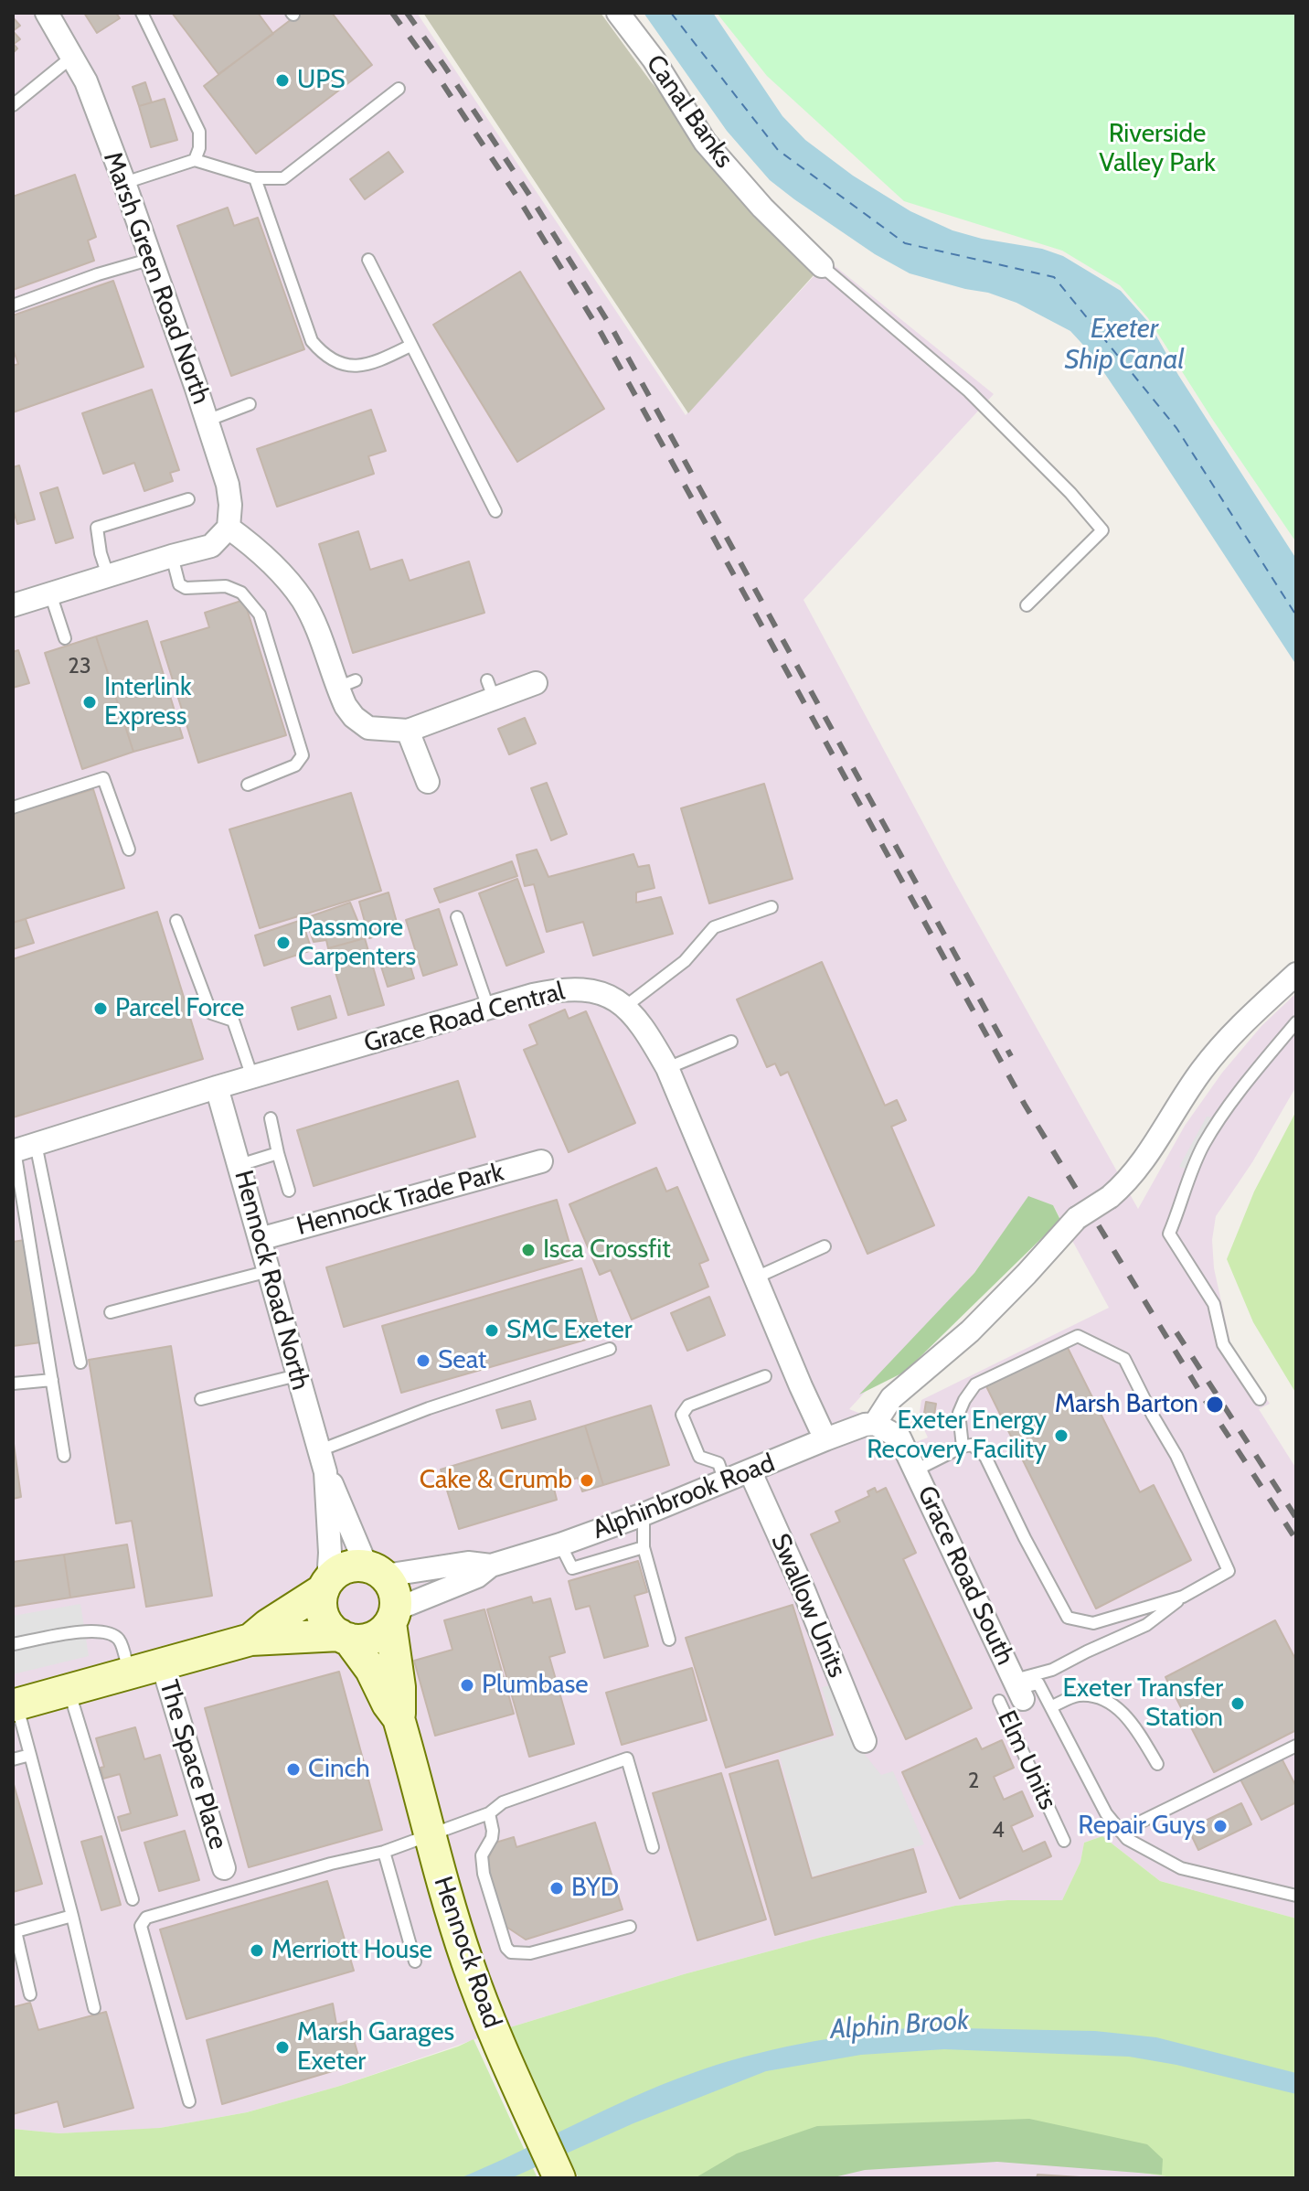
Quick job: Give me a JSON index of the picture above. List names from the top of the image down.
{
  "streets": {
    "main road": ["Hennock Road"],
    "street": [
      "Canal Banks",
      "Marsh Green Road North",
      "Grace Road Central",
      "Hennock Trade Park",
      "Hennock Road North",
      "Alphinbrook Road",
      "Grace Road South",
      "Swallow Units",
      "Elm Units",
      "The Space Place"
    ]
  },
  "crossings": [
    ["Grace Road Central", "Hennock Road North"],
    ["Grace Road Central", "Alphinbrook Road"],
    ["Hennock Trade Park", "Hennock Road North"],
    ["Hennock Road North", "Alphinbrook Road"],
    ["Hennock Road North", "Hennock Road"],
    ["Alphinbrook Road", "Grace Road South"],
    ["Alphinbrook Road", "Swallow Units"],
    ["Alphinbrook Road", "Hennock Road"],
    ["Grace Road South", "Elm Units"]
  ],
  "water": ["Exeter Ship Canal", "Alphin Brook"],
  "parks": ["Riverside Valley Park"],
  "places": [
    "UPS",
    "Interlink Express",
    "Passmore Carpenters",
    "Parcel Force",
    "Isca Crossfit",
    "SMC Exeter",
    "Seat",
    "Marsh Barton",
    "Exeter Energy Recovery Facility",
    "Cake & Crumb",
    "Plumbase",
    "Exeter Transfer Station",
    "Cinch",
    "Repair Guys",
    "BYD",
    "Merriott House",
    "Marsh Garages Exeter"
  ],
  "house_numbers": ["23", "2", "4"]
}
